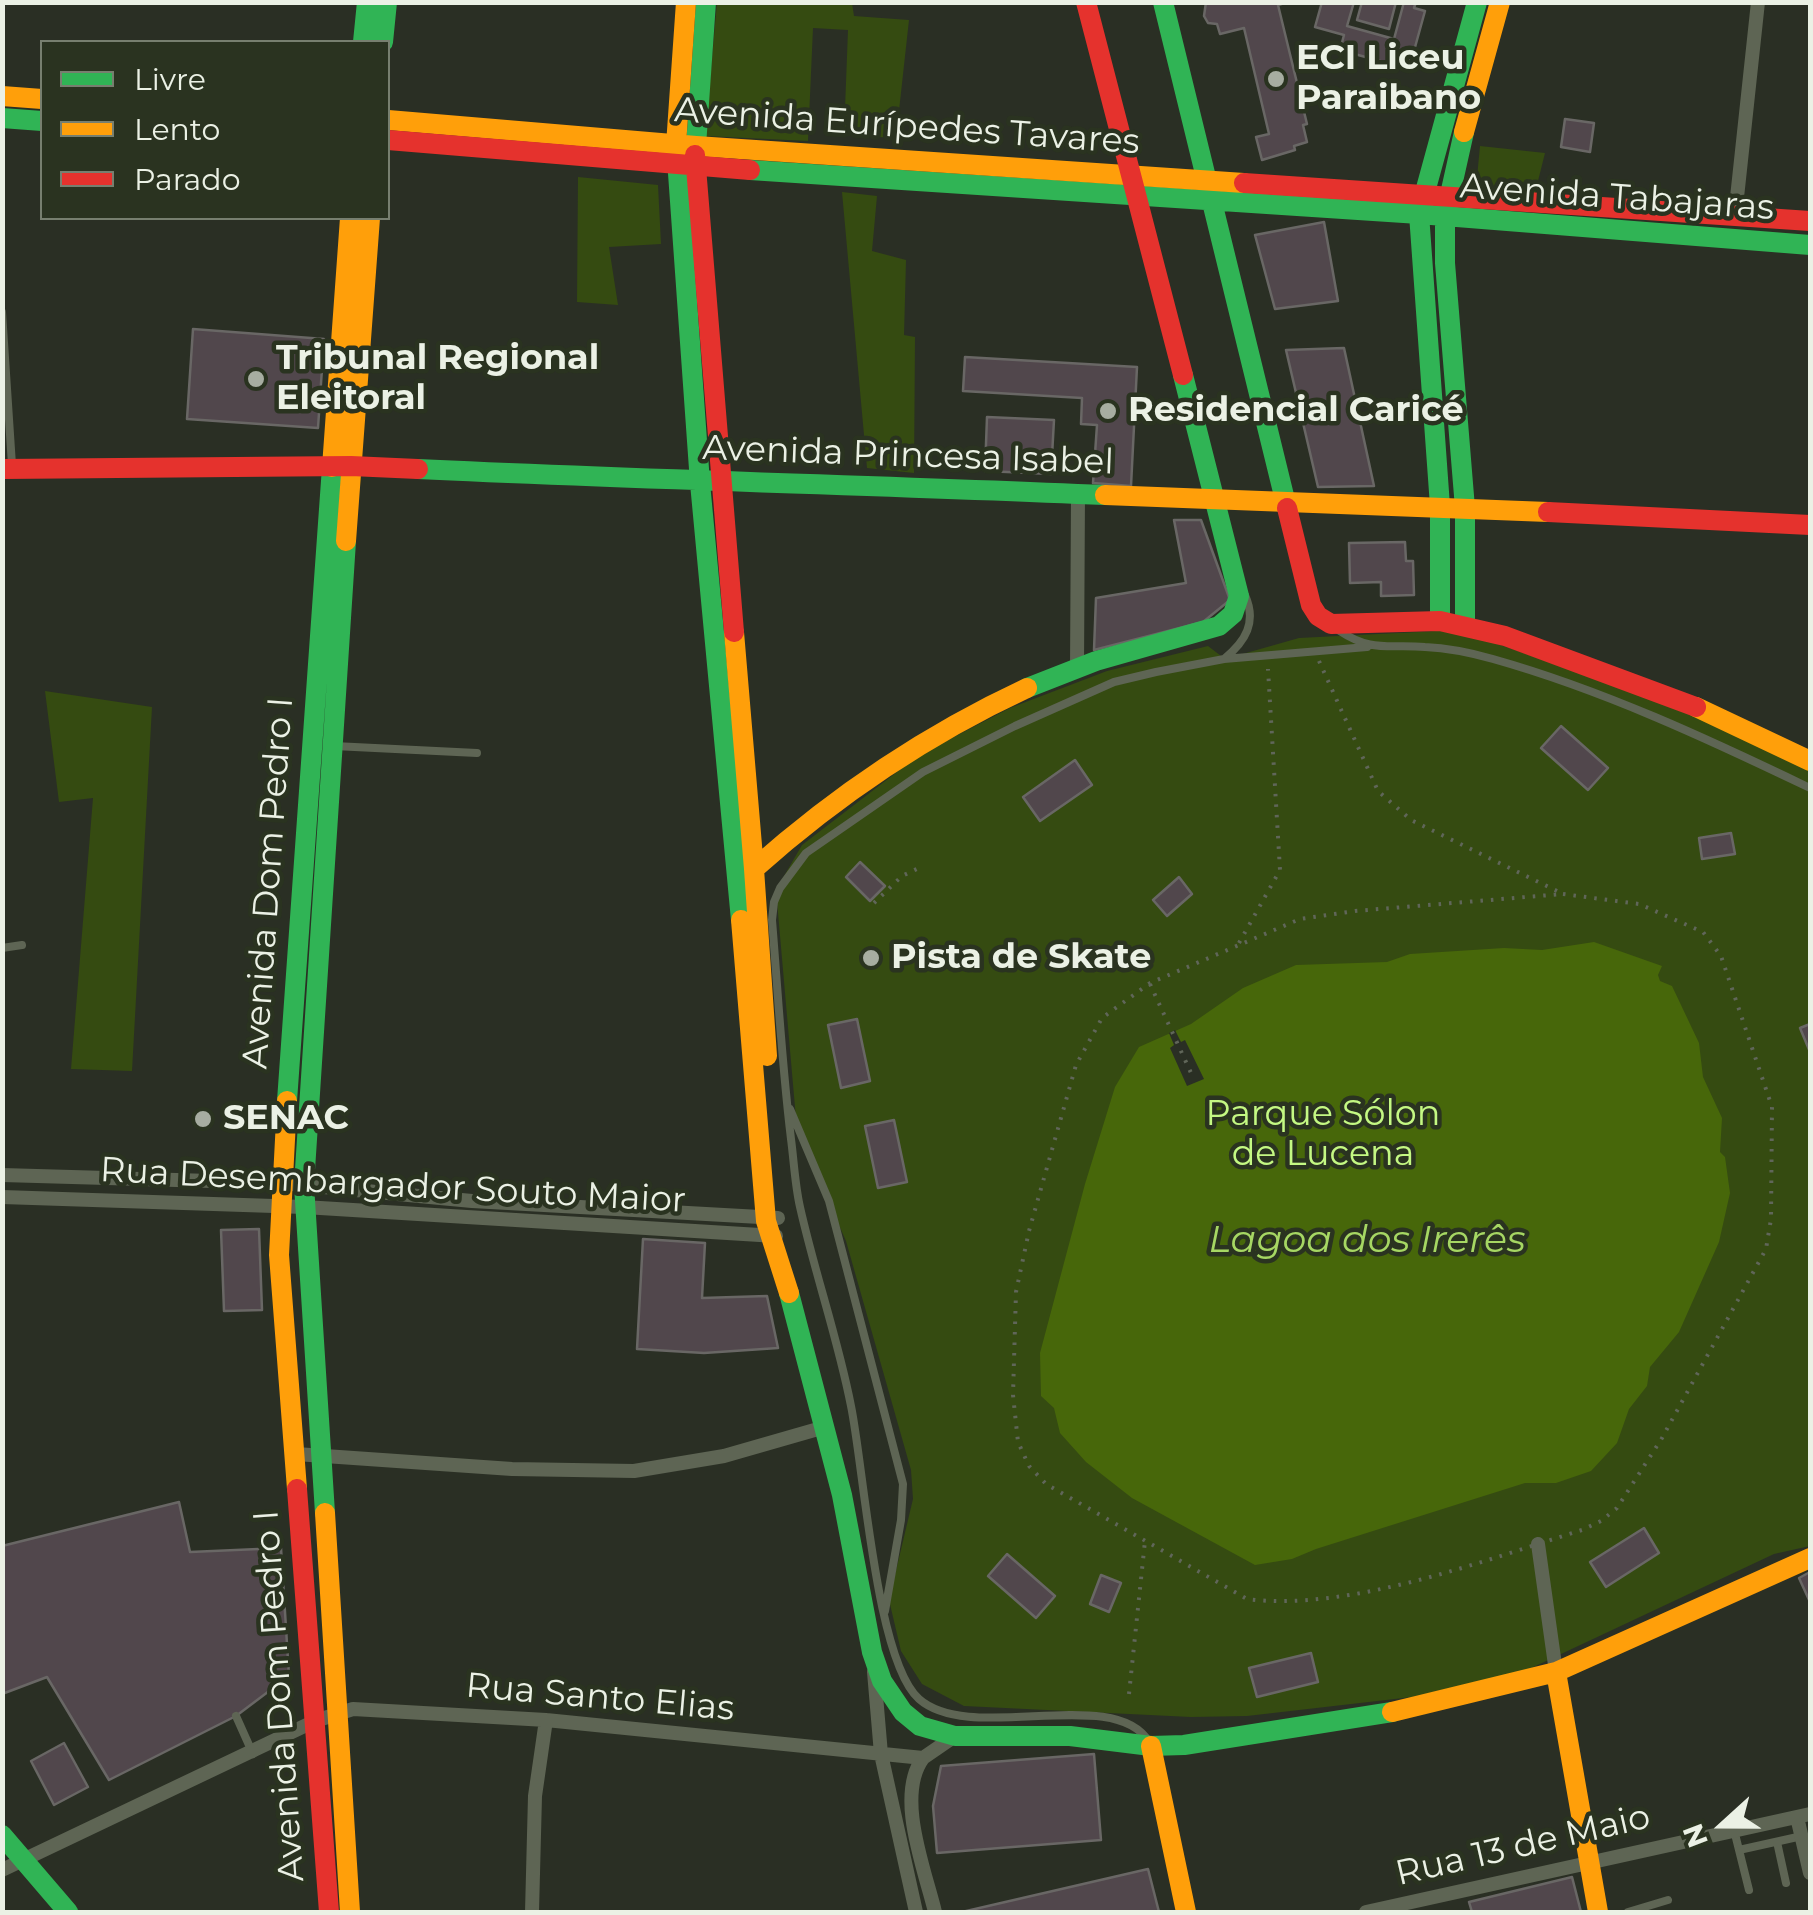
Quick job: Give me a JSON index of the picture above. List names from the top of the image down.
{
  "streets": {
    "main road": [
      "Avenida Eurípedes Tavares",
      "Avenida Tabajaras",
      "Avenida Princesa Isabel",
      "Avenida Dom Pedro I"
    ],
    "street": ["Rua Desembargador Souto Maior", "Rua Santo Elias", "Rua 13 de Maio"]
  },
  "crossings": [
    ["Avenida Eurípedes Tavares", "Avenida Tabajaras"],
    ["Avenida Princesa Isabel", "Avenida Dom Pedro I"],
    ["Avenida Dom Pedro I", "Rua Desembargador Souto Maior"],
    ["Avenida Dom Pedro I", "Rua Santo Elias"]
  ],
  "water": ["Lagoa dos Irerês"],
  "parks": ["Parque Sólon de Lucena"],
  "places": [
    "ECI Liceu Paraibano",
    "Tribunal Regional Eleitoral",
    "Residencial Caricé",
    "Pista de Skate",
    "SENAC"
  ],
  "legend": ["Livre", "Lento", "Parado"],
  "north": "left"
}
